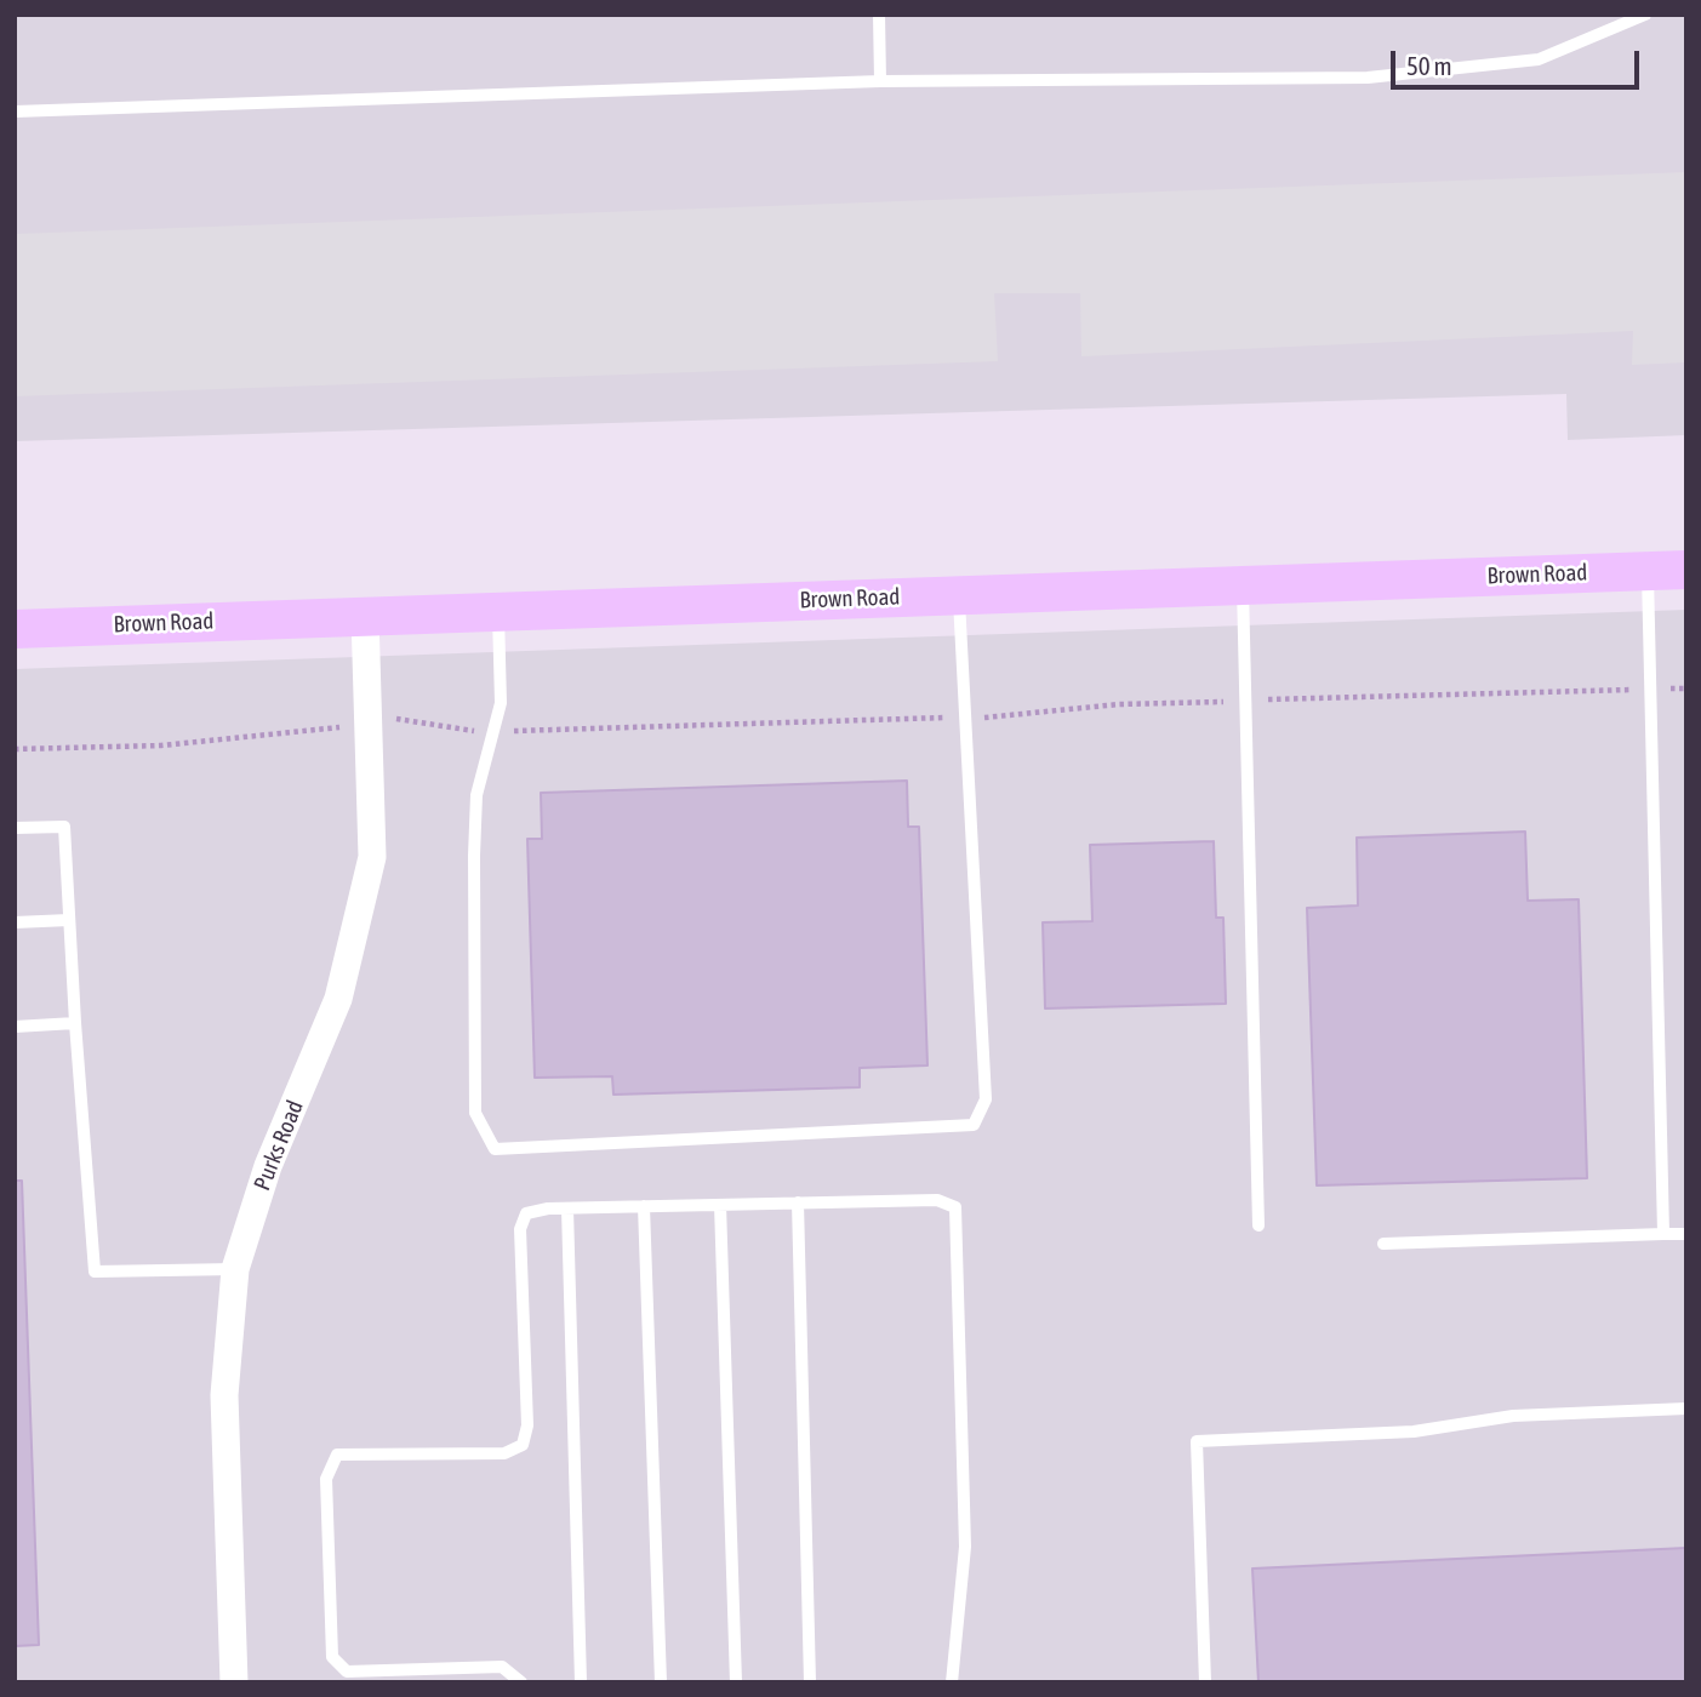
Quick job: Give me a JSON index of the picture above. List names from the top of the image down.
{
  "streets": {
    "main road": ["Brown Road"],
    "street": ["Purks Road"]
  },
  "crossings": [
    ["Brown Road", "Purks Road"]
  ],
  "scale_bar": "50 m"
}
